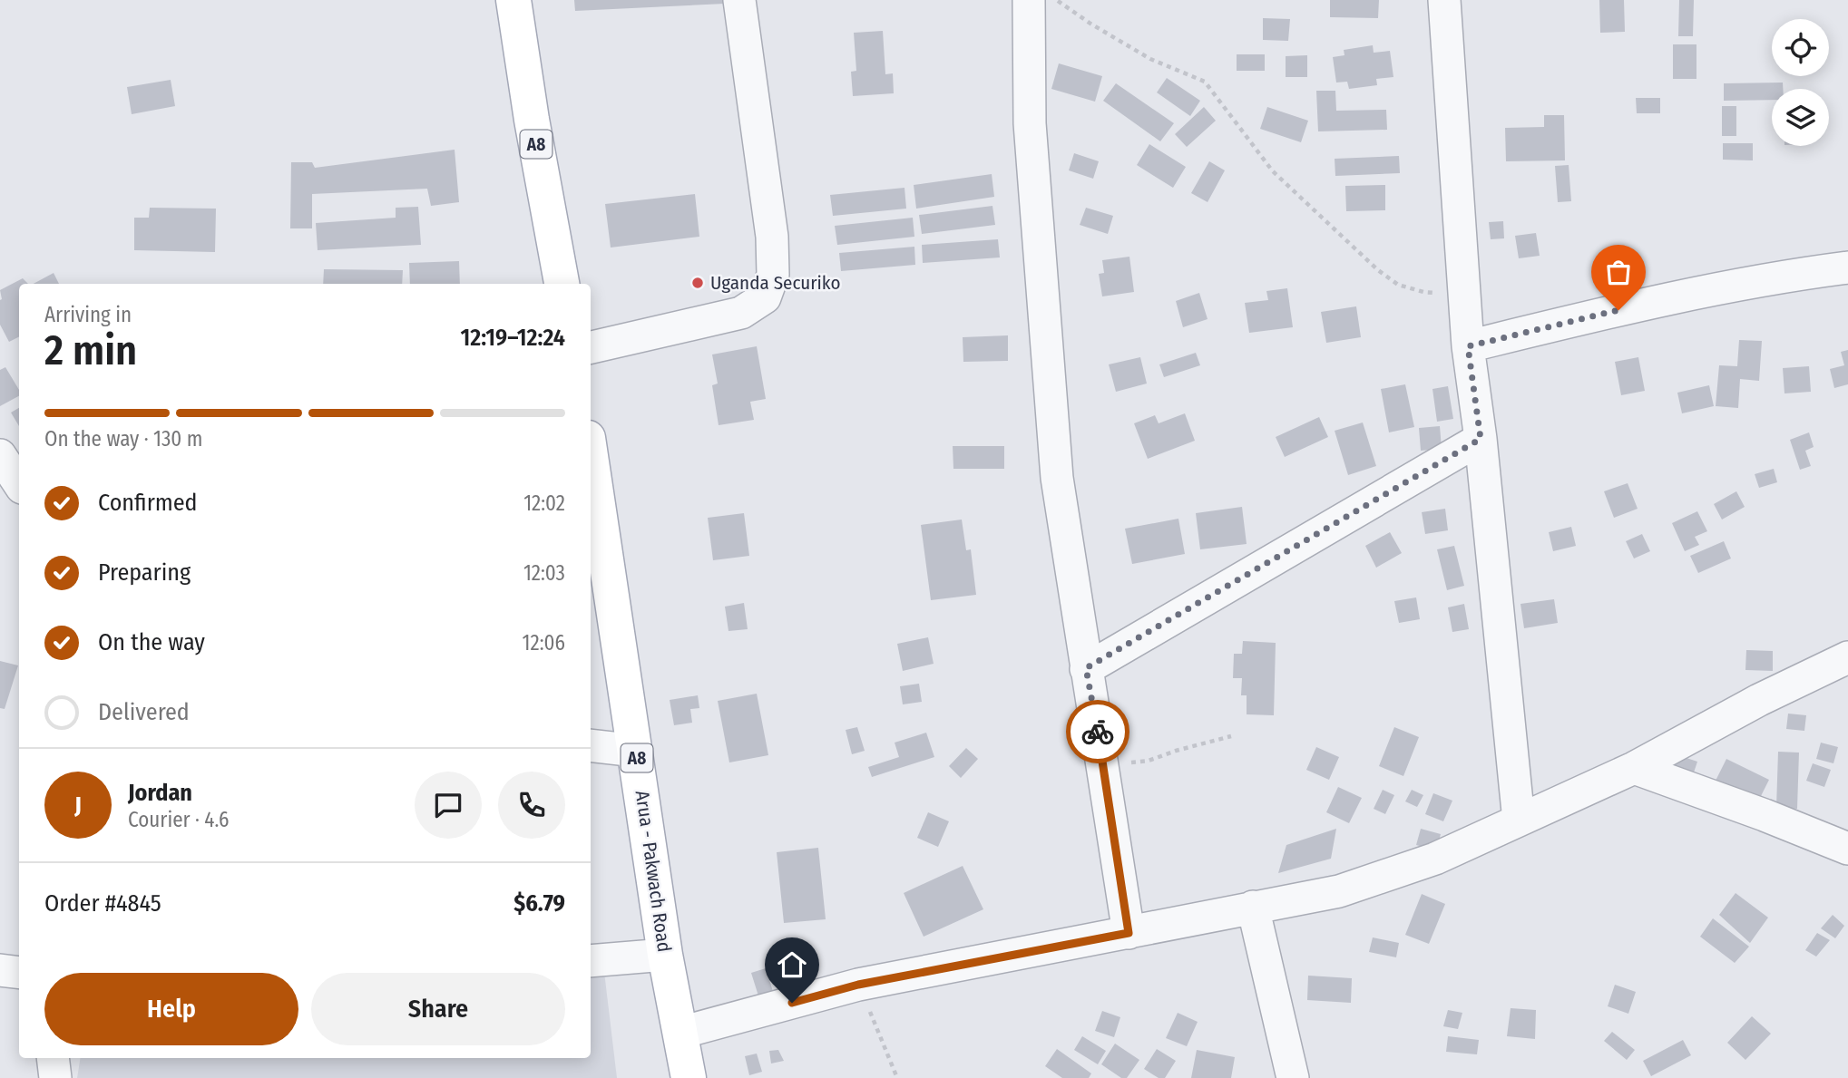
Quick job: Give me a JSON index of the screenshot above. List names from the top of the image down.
{
  "streets": {
    "main road": ["A8", "Arua - Pakwach Road"]
  },
  "places": ["Uganda Securiko"],
  "page": {
    "heading": ["2 min", "Arriving in", "12:19–12:24"],
    "panel": [
      "Jordan",
      "Courier · 4.6",
      "Order #4845",
      "$6.79"
    ],
    "bar": "On the way · 130 m",
    "list": [
      ["Confirmed", "12:02"],
      ["Preparing", "12:03"],
      ["On the way", "12:06"],
      "Delivered"
    ],
    "round": "J",
    "buttons": ["Help", "Share"]
  }
}
